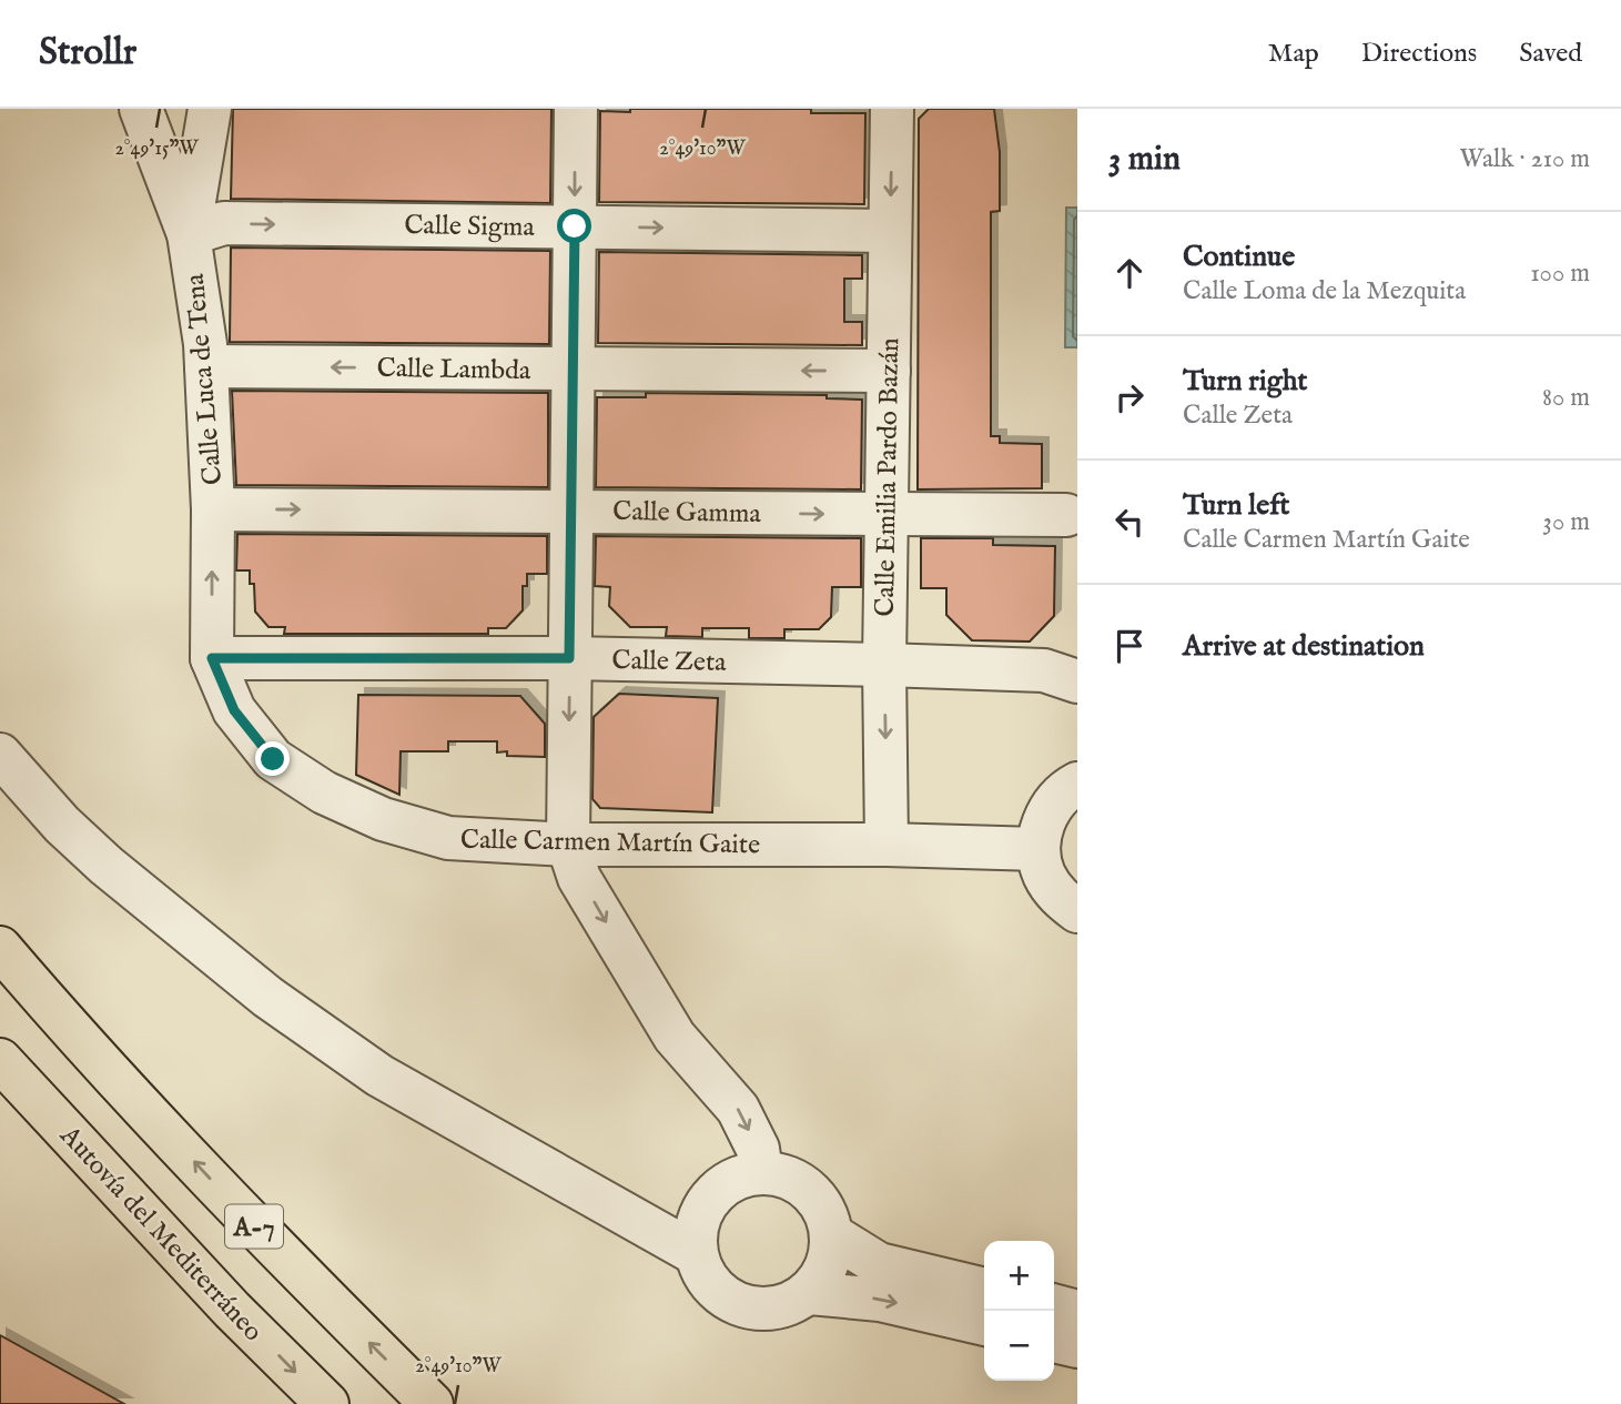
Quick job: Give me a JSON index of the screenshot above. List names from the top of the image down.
{
  "streets": {
    "highway": ["A-7", "Autovía del Mediterráneo"],
    "street": [
      "Calle Sigma",
      "Calle Lambda",
      "Calle Luca de Tena",
      "Calle Emilia Pardo Bazán",
      "Calle Gamma",
      "Calle Zeta",
      "Calle Carmen Martín Gaite"
    ]
  },
  "crossings": [
    ["Calle Sigma", "Calle Luca de Tena"],
    ["Calle Sigma", "Calle Emilia Pardo Bazán"],
    ["Calle Lambda", "Calle Luca de Tena"],
    ["Calle Lambda", "Calle Emilia Pardo Bazán"],
    ["Calle Luca de Tena", "Calle Gamma"],
    ["Calle Luca de Tena", "Calle Zeta"],
    ["Calle Luca de Tena", "Calle Carmen Martín Gaite"],
    ["Calle Emilia Pardo Bazán", "Calle Gamma"],
    ["Calle Emilia Pardo Bazán", "Calle Zeta"],
    ["Calle Emilia Pardo Bazán", "Calle Carmen Martín Gaite"],
    ["Calle Zeta", "Calle Carmen Martín Gaite"]
  ],
  "one_way": ["Calle Sigma", "Calle Lambda", "Calle Gamma"],
  "page": {
    "header": "Strollr",
    "nav": ["Map", "Directions", "Saved"],
    "heading": ["3 min", "Walk · 210 m"],
    "list": [
      ["Continue", "Calle Loma de la Mezquita", "100 m"],
      ["Turn right", "Calle Zeta", "80 m"],
      ["Turn left", "Calle Carmen Martín Gaite", "30 m"],
      "Arrive at destination"
    ],
    "map_buttons": ["+", "−"]
  },
  "coordinates": ["2°49'15\"W", "2°49'10\"W"]
}
